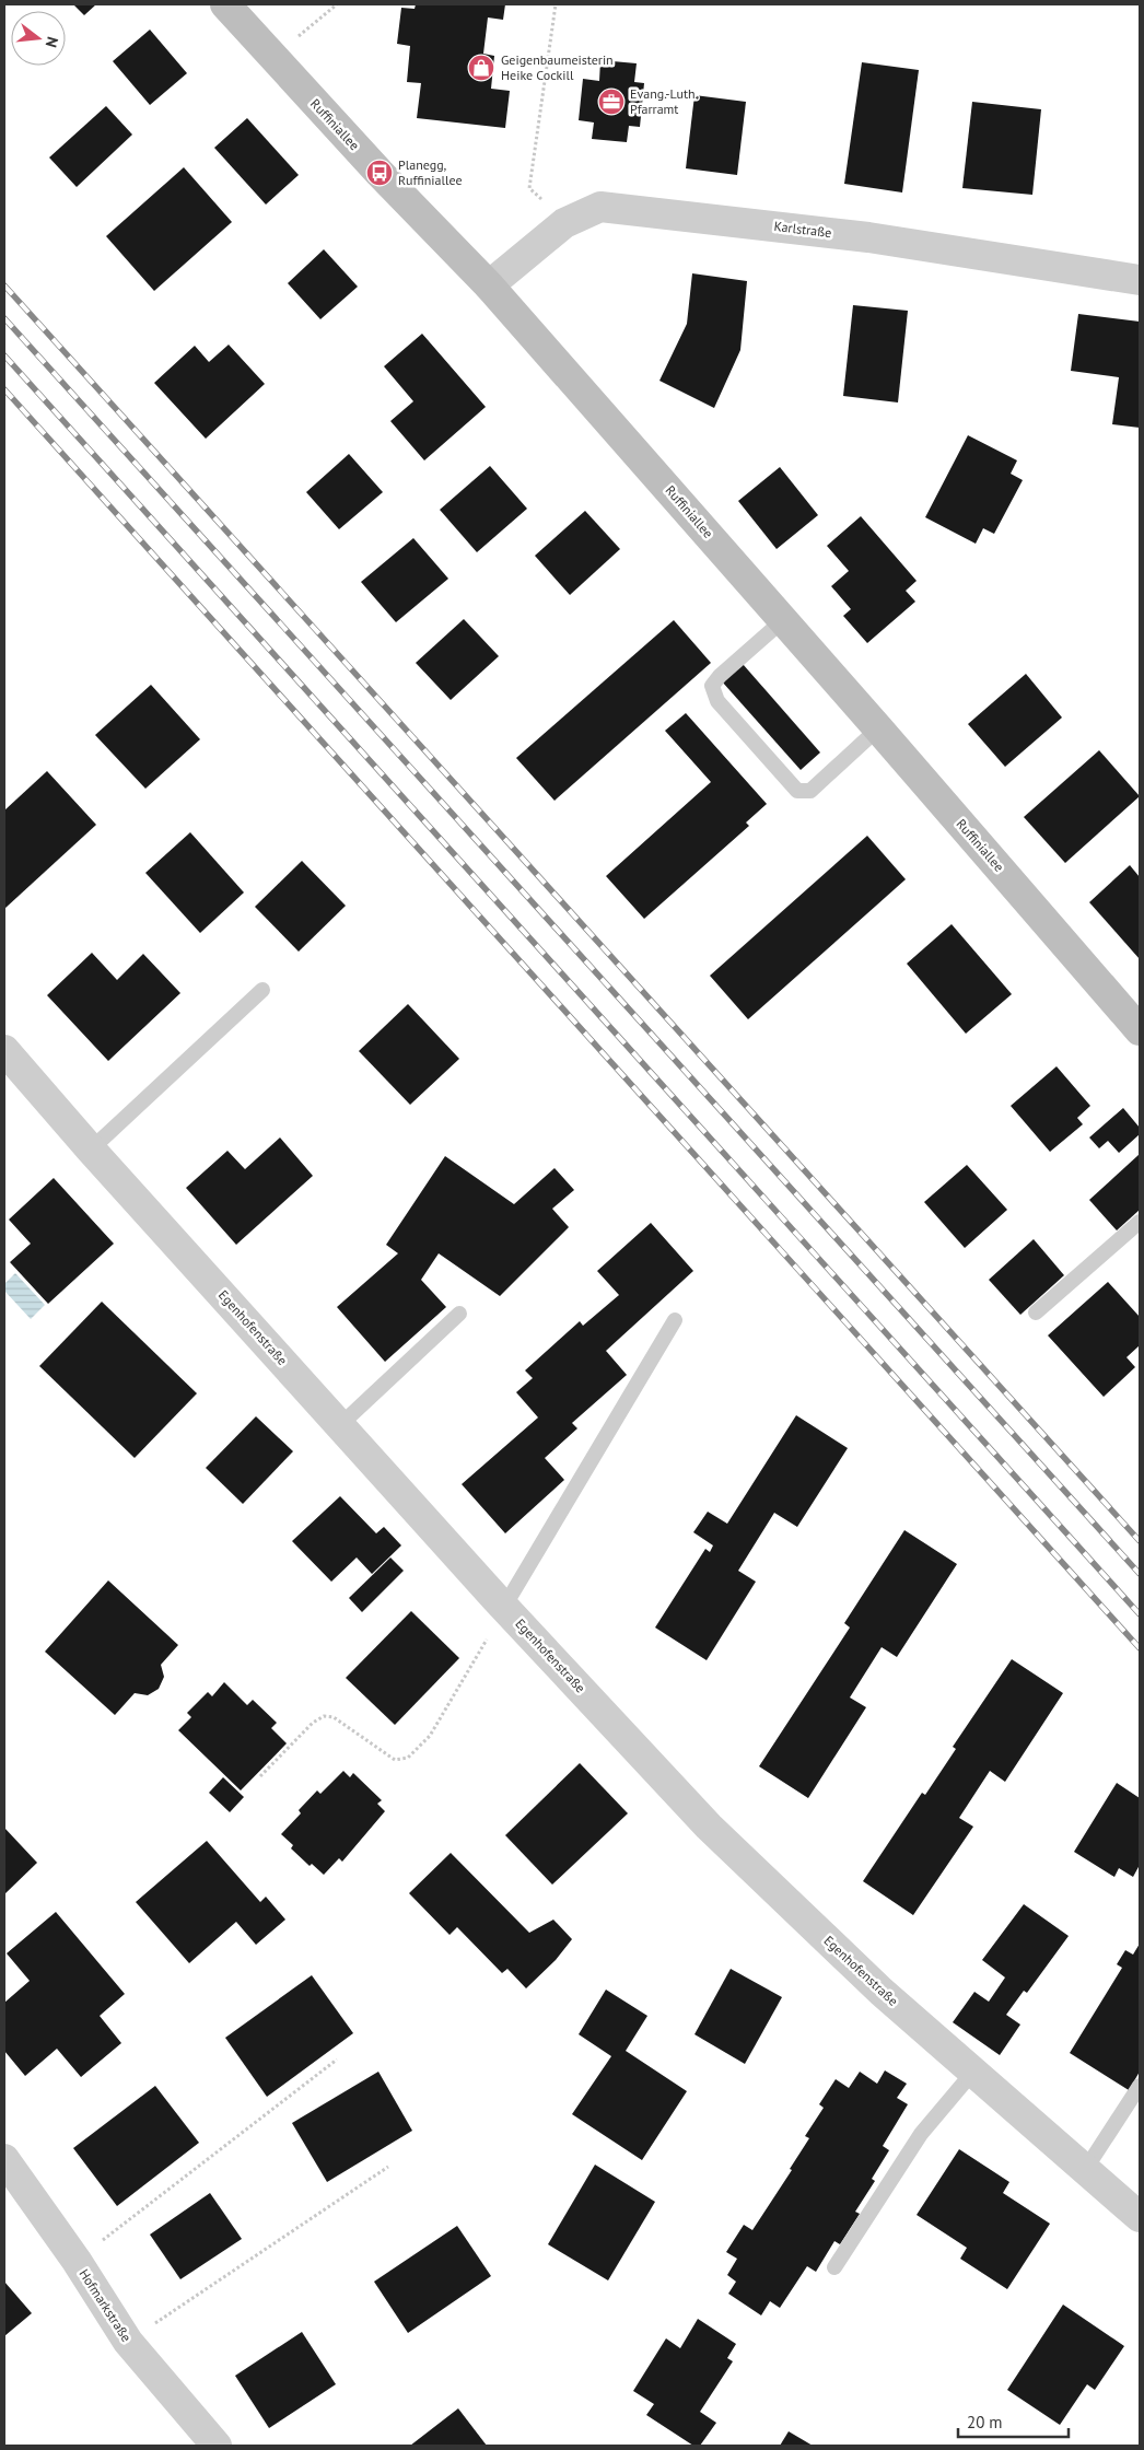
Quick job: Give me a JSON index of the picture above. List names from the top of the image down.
{
  "streets": {
    "street": [
      "Ruffiniallee",
      "Karlstraße",
      "Egenhofenstraße",
      "Hofmarkstraße"
    ]
  },
  "crossings": [
    ["Ruffiniallee", "Karlstraße"]
  ],
  "places": {
    "shop": ["Geigenbaumeisterin Heike Cockill"],
    "office": ["Evang.-Luth. Pfarramt"],
    "bus stop": ["Planegg, Ruffiniallee"]
  },
  "scale_bar": "20 m",
  "north": "right"
}
